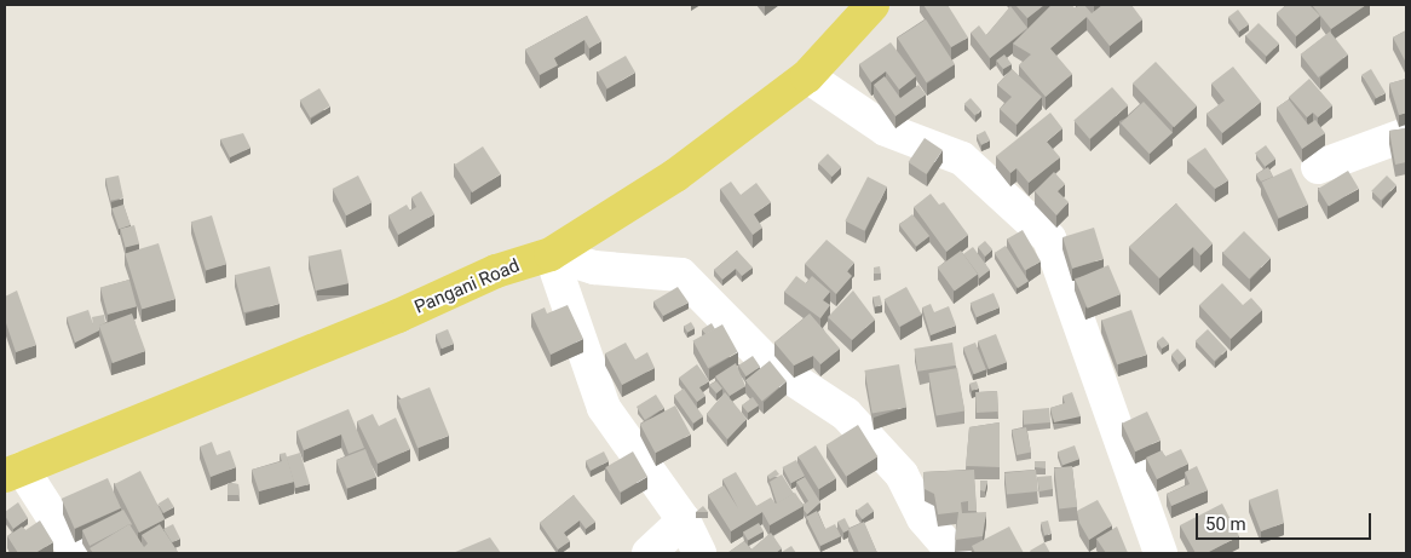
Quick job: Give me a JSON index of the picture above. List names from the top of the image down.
{
  "streets": {
    "main road": ["Pangani Road"]
  },
  "scale_bar": "50 m"
}
